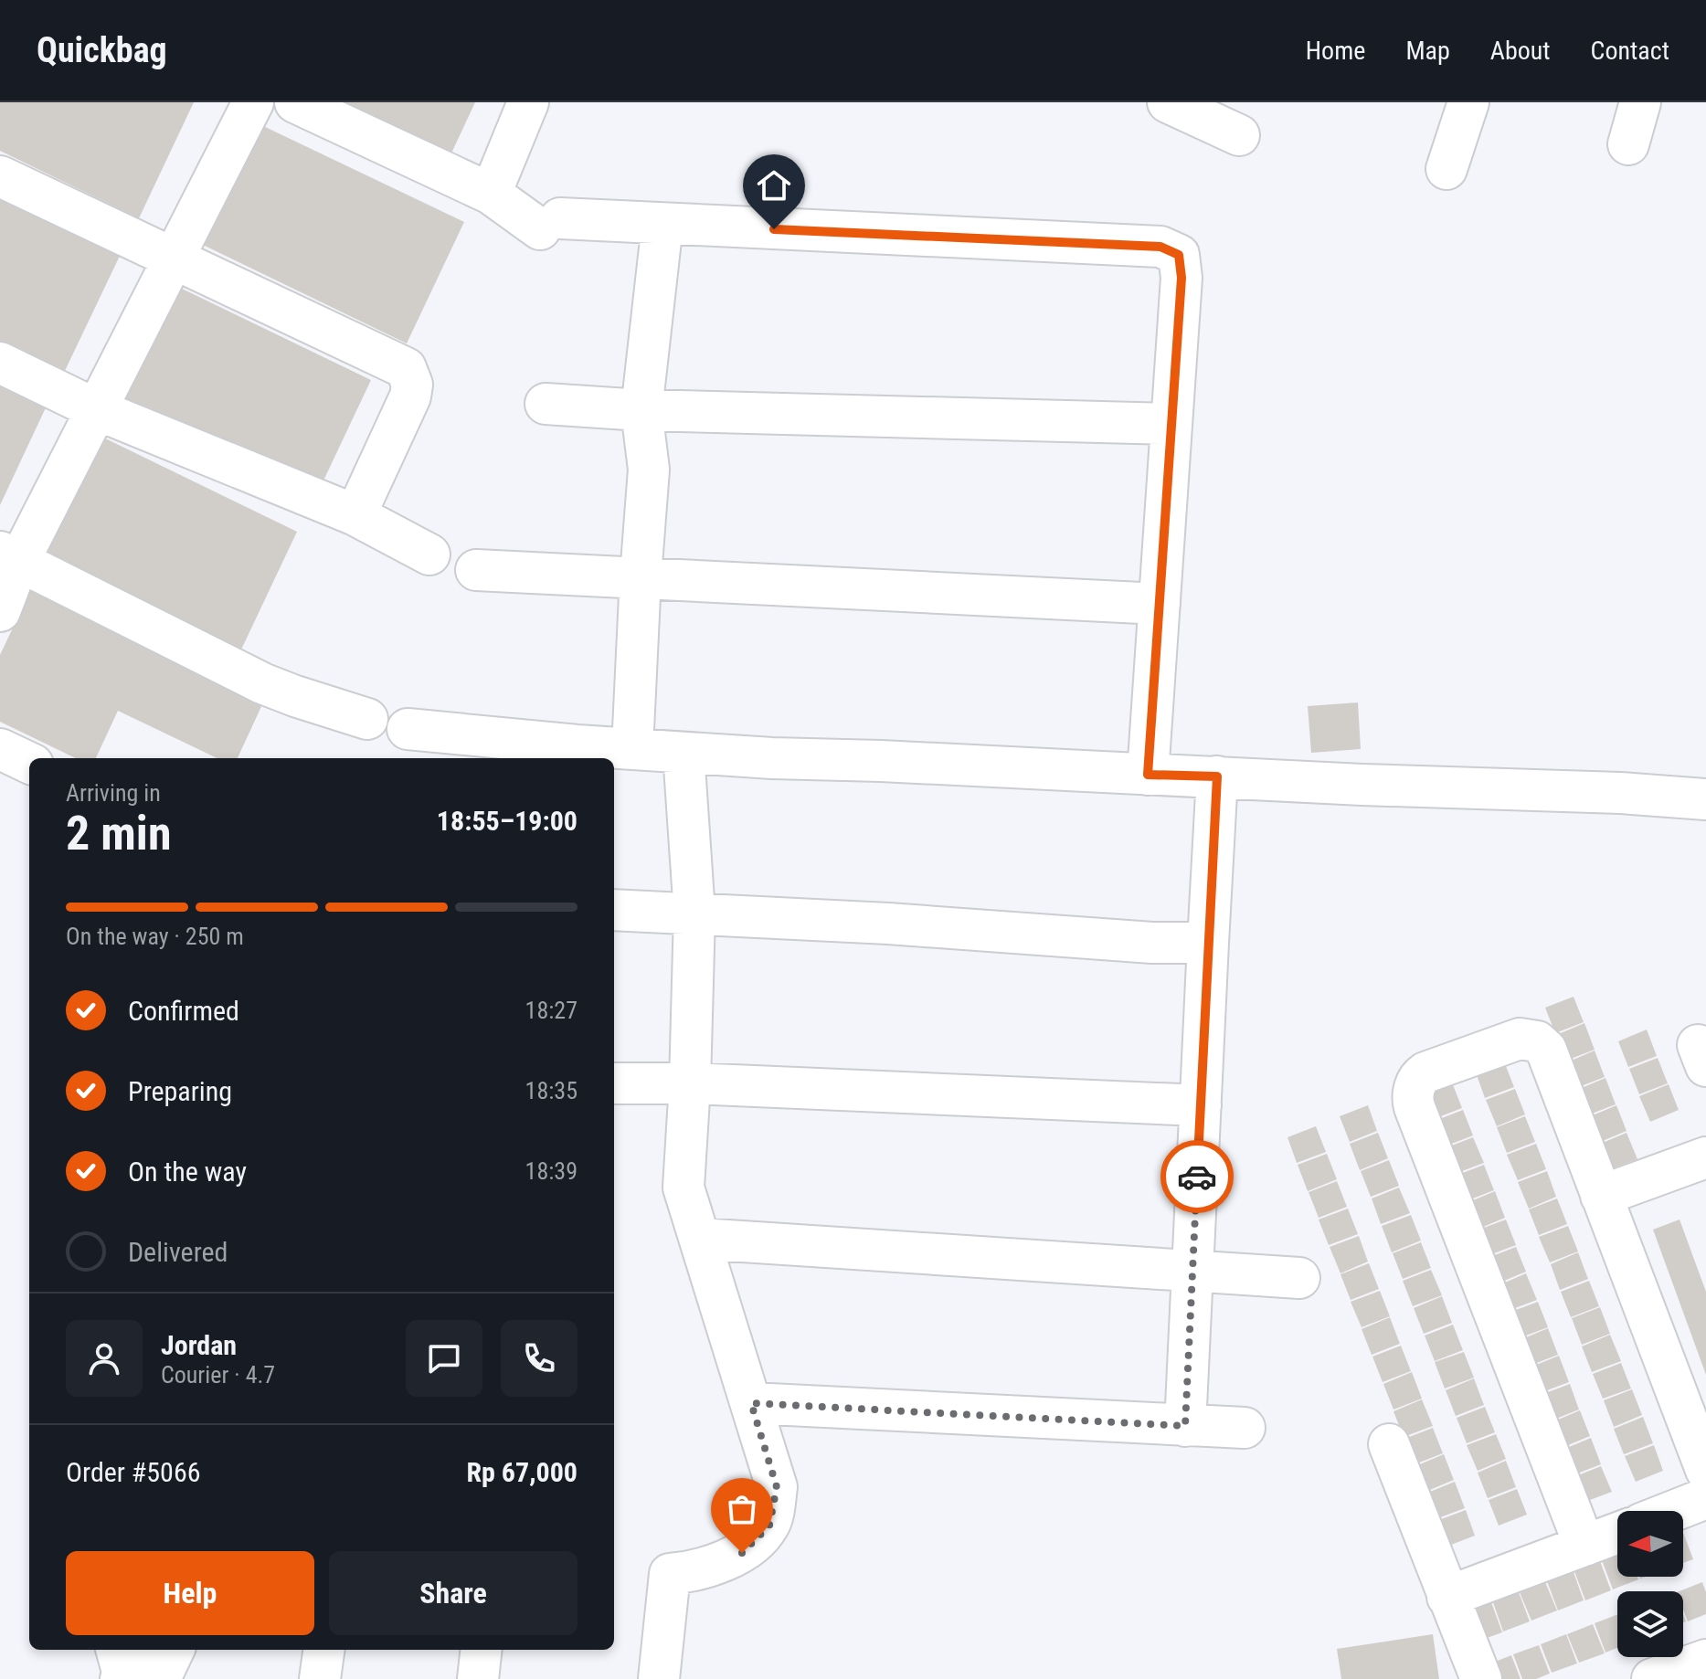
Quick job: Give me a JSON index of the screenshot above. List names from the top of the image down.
{
  "north": "left",
  "page": {
    "header": "Quickbag",
    "nav": [
      "Home",
      "Map",
      "About",
      "Contact"
    ],
    "heading": ["2 min", "Arriving in", "18:55–19:00"],
    "panel": [
      "Jordan",
      "Courier · 4.7",
      "Order #5066",
      "Rp 67,000"
    ],
    "bar": "On the way · 250 m",
    "list": [
      ["Confirmed", "18:27"],
      ["Preparing", "18:35"],
      ["On the way", "18:39"],
      "Delivered"
    ],
    "buttons": ["Help", "Share"]
  }
}
